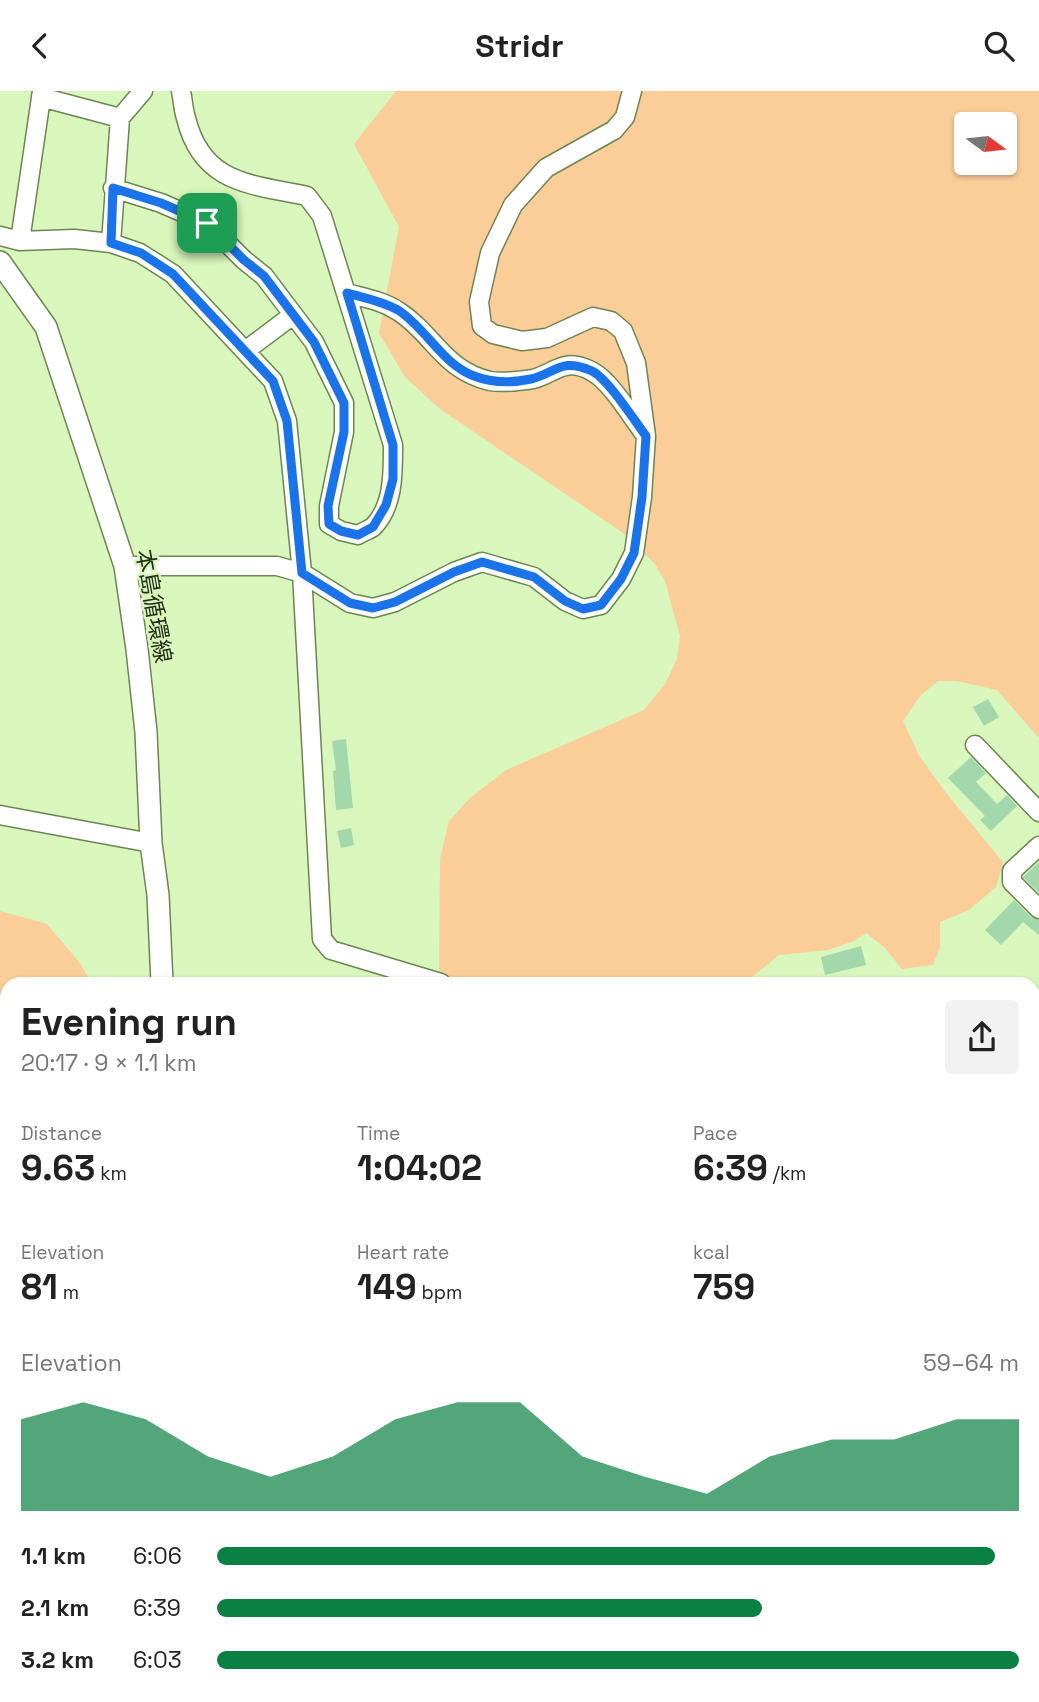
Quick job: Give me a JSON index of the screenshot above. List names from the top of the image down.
{
  "streets": {
    "main road": ["本島循環線"]
  },
  "north": "right",
  "page": {
    "header": "Stridr",
    "heading": ["Evening run", "20:17 · 9 × 1.1 km"],
    "stats": [
      ["Distance", "9.63 km"],
      ["Time", "1:04:02"],
      ["Pace", "6:39 /km"],
      ["Elevation", "81 m"],
      ["Heart rate", "149 bpm"],
      ["kcal", "759"]
    ],
    "chart": ["Elevation", "59–64 m"],
    "list": [
      {
        "name": "1.1 km",
        "note": "6:06"
      },
      {
        "name": "2.1 km",
        "note": "6:39"
      },
      {
        "name": "3.2 km",
        "note": "6:03"
      }
    ]
  }
}
